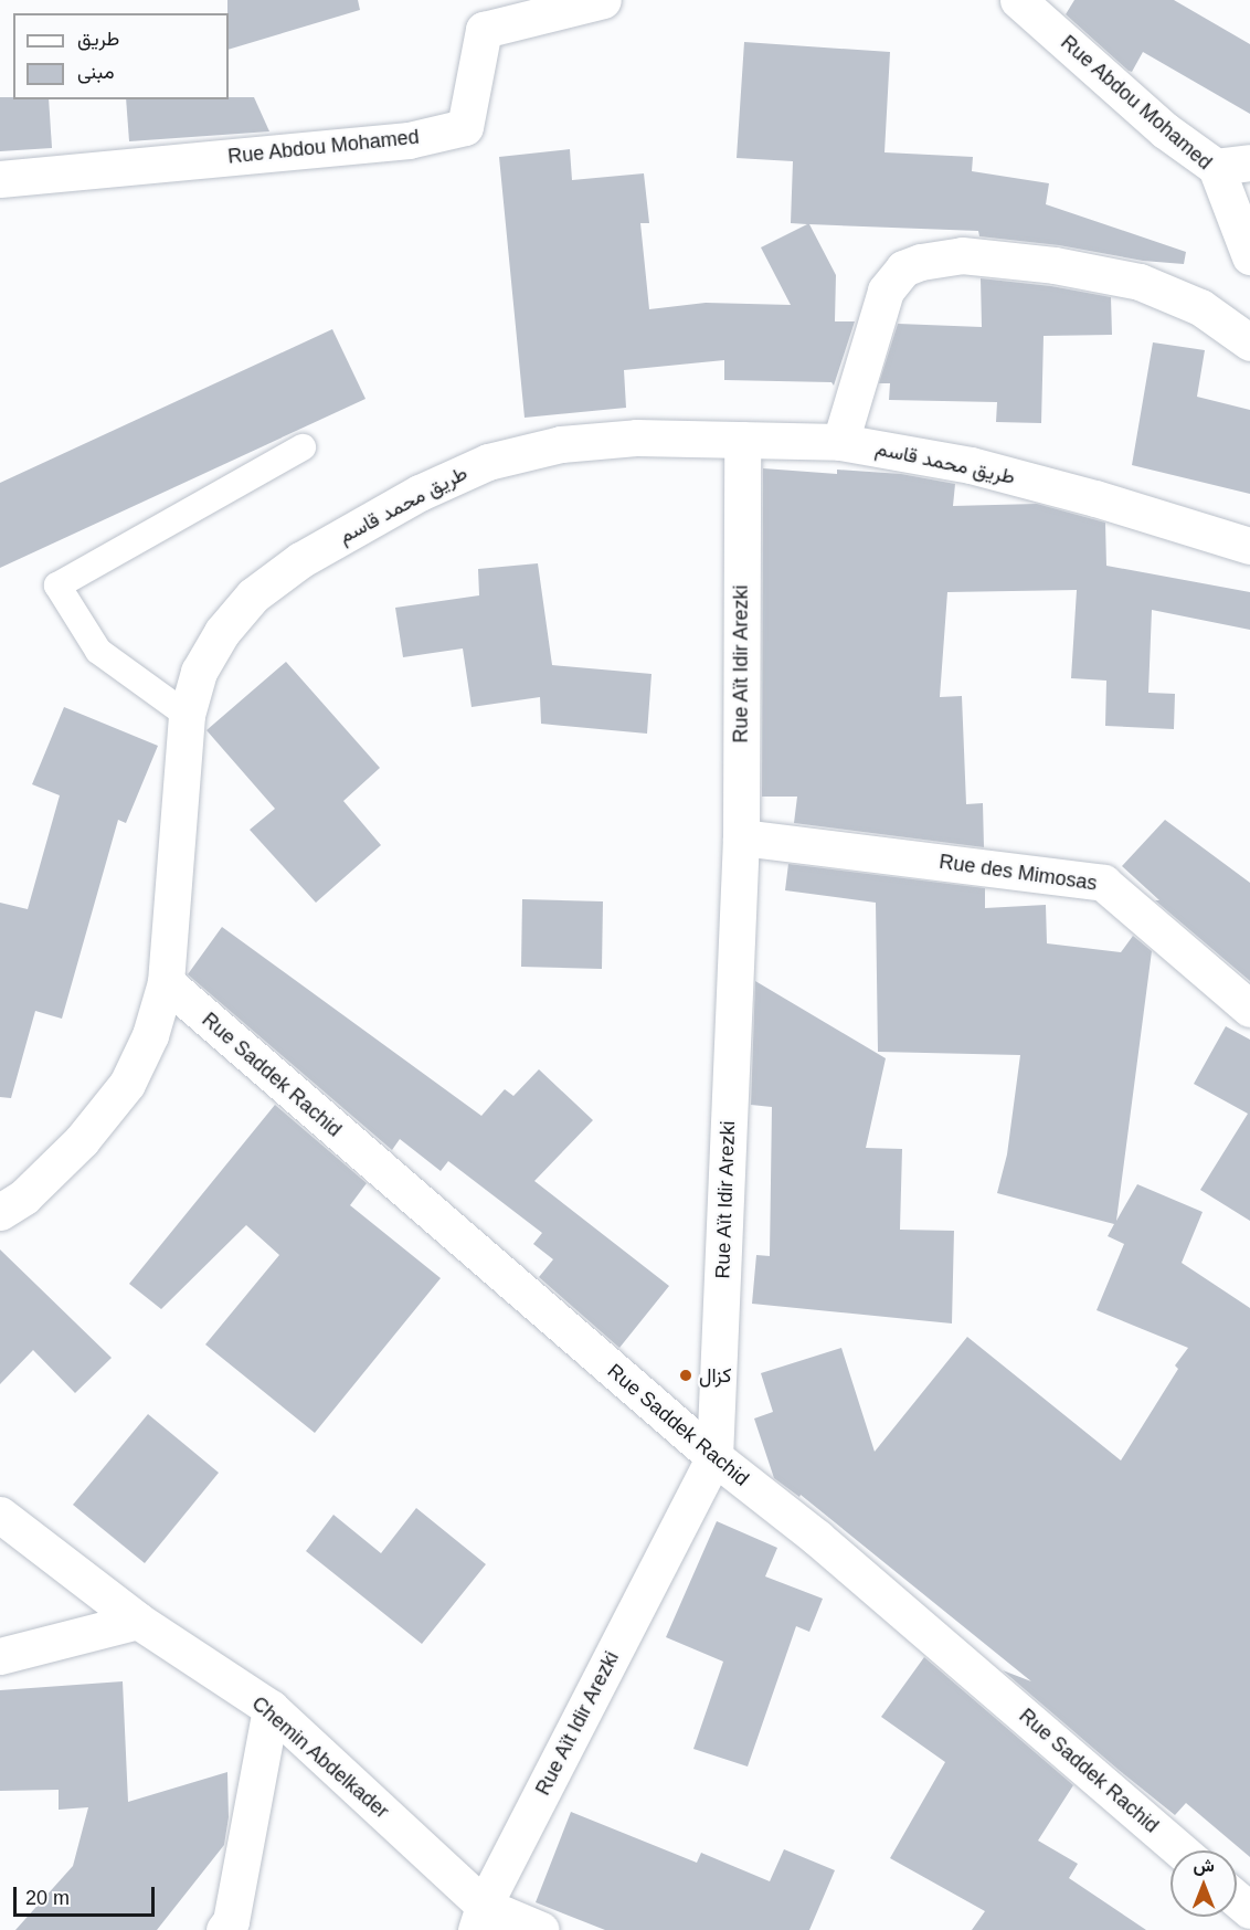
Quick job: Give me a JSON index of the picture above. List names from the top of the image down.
{
  "streets": {
    "street": [
      "Rue Abdou Mohamed",
      "طريق محمد قاسم",
      "Rue Aït Idir Arezki",
      "Rue des Mimosas",
      "Rue Saddek Rachid",
      "Chemin Abdelkader"
    ]
  },
  "crossings": [
    ["طريق محمد قاسم", "Rue Aït Idir Arezki"],
    ["طريق محمد قاسم", "Rue Saddek Rachid"],
    ["Rue Aït Idir Arezki", "Rue des Mimosas"],
    ["Rue Aït Idir Arezki", "Rue Saddek Rachid"],
    ["Rue Aït Idir Arezki", "Chemin Abdelkader"]
  ],
  "places": ["كزال"],
  "legend": ["طريق", "مبنى"],
  "scale_bar": "20 m",
  "north": "top"
}
